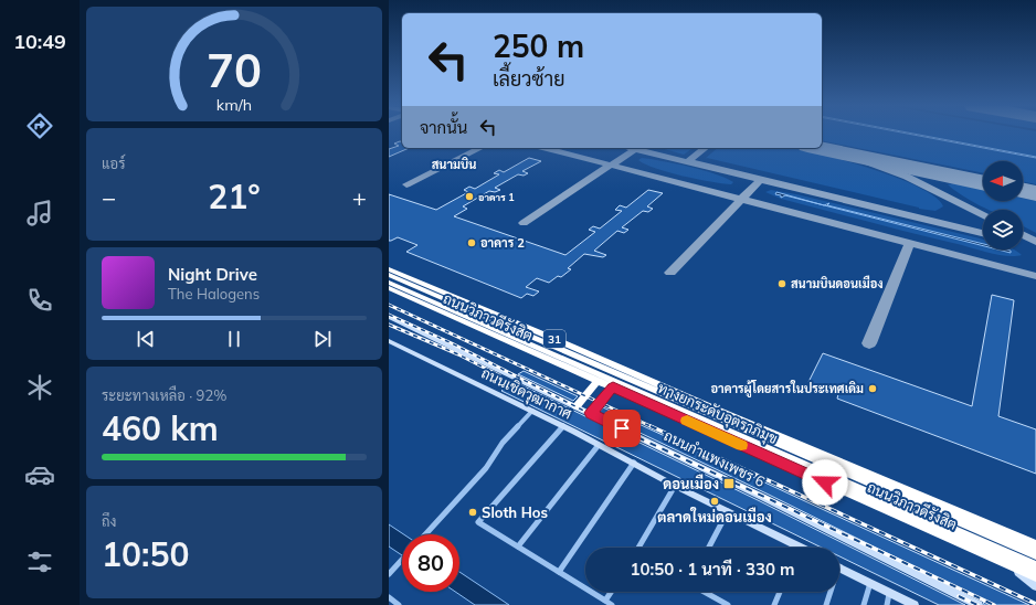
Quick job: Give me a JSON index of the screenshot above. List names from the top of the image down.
{
  "streets": {
    "highway": ["ถนนวิภาวดีรังสิต", "31", "ทางยกระดับอุตราภิมุข"],
    "main road": ["ถนนเชิดวุฒากาศ", "ถนนกำแพงเพชร 6"]
  },
  "districts": ["สนามบิน"],
  "places": {
    "other": [
      "อาคาร 1",
      "อาคาร 2",
      "สนามบินดอนเมือง",
      "อาคารผู้โดยสารในประเทศเดิม",
      "ตลาดใหม่ดอนเมือง",
      "Sloth Hos"
    ],
    "transit": ["ดอนเมือง"]
  },
  "north": "left",
  "page": {
    "tabs": "10:49",
    "turn": ["250 m", "เลี้ยวซ้าย"],
    "then": "จากนั้น",
    "tile": [
      "แอร์",
      ["ระยะทางเหลือ · 92%", "460 km"],
      ["ถึง", "10:50"]
    ],
    "heat": ["−", "21°", "+"],
    "song": ["Night Drive", "The Halogens"],
    "limit": "80",
    "trip": "10:50 · 1 นาที · 330 m",
    "gauge": ["70", "km/h"]
  }
}
